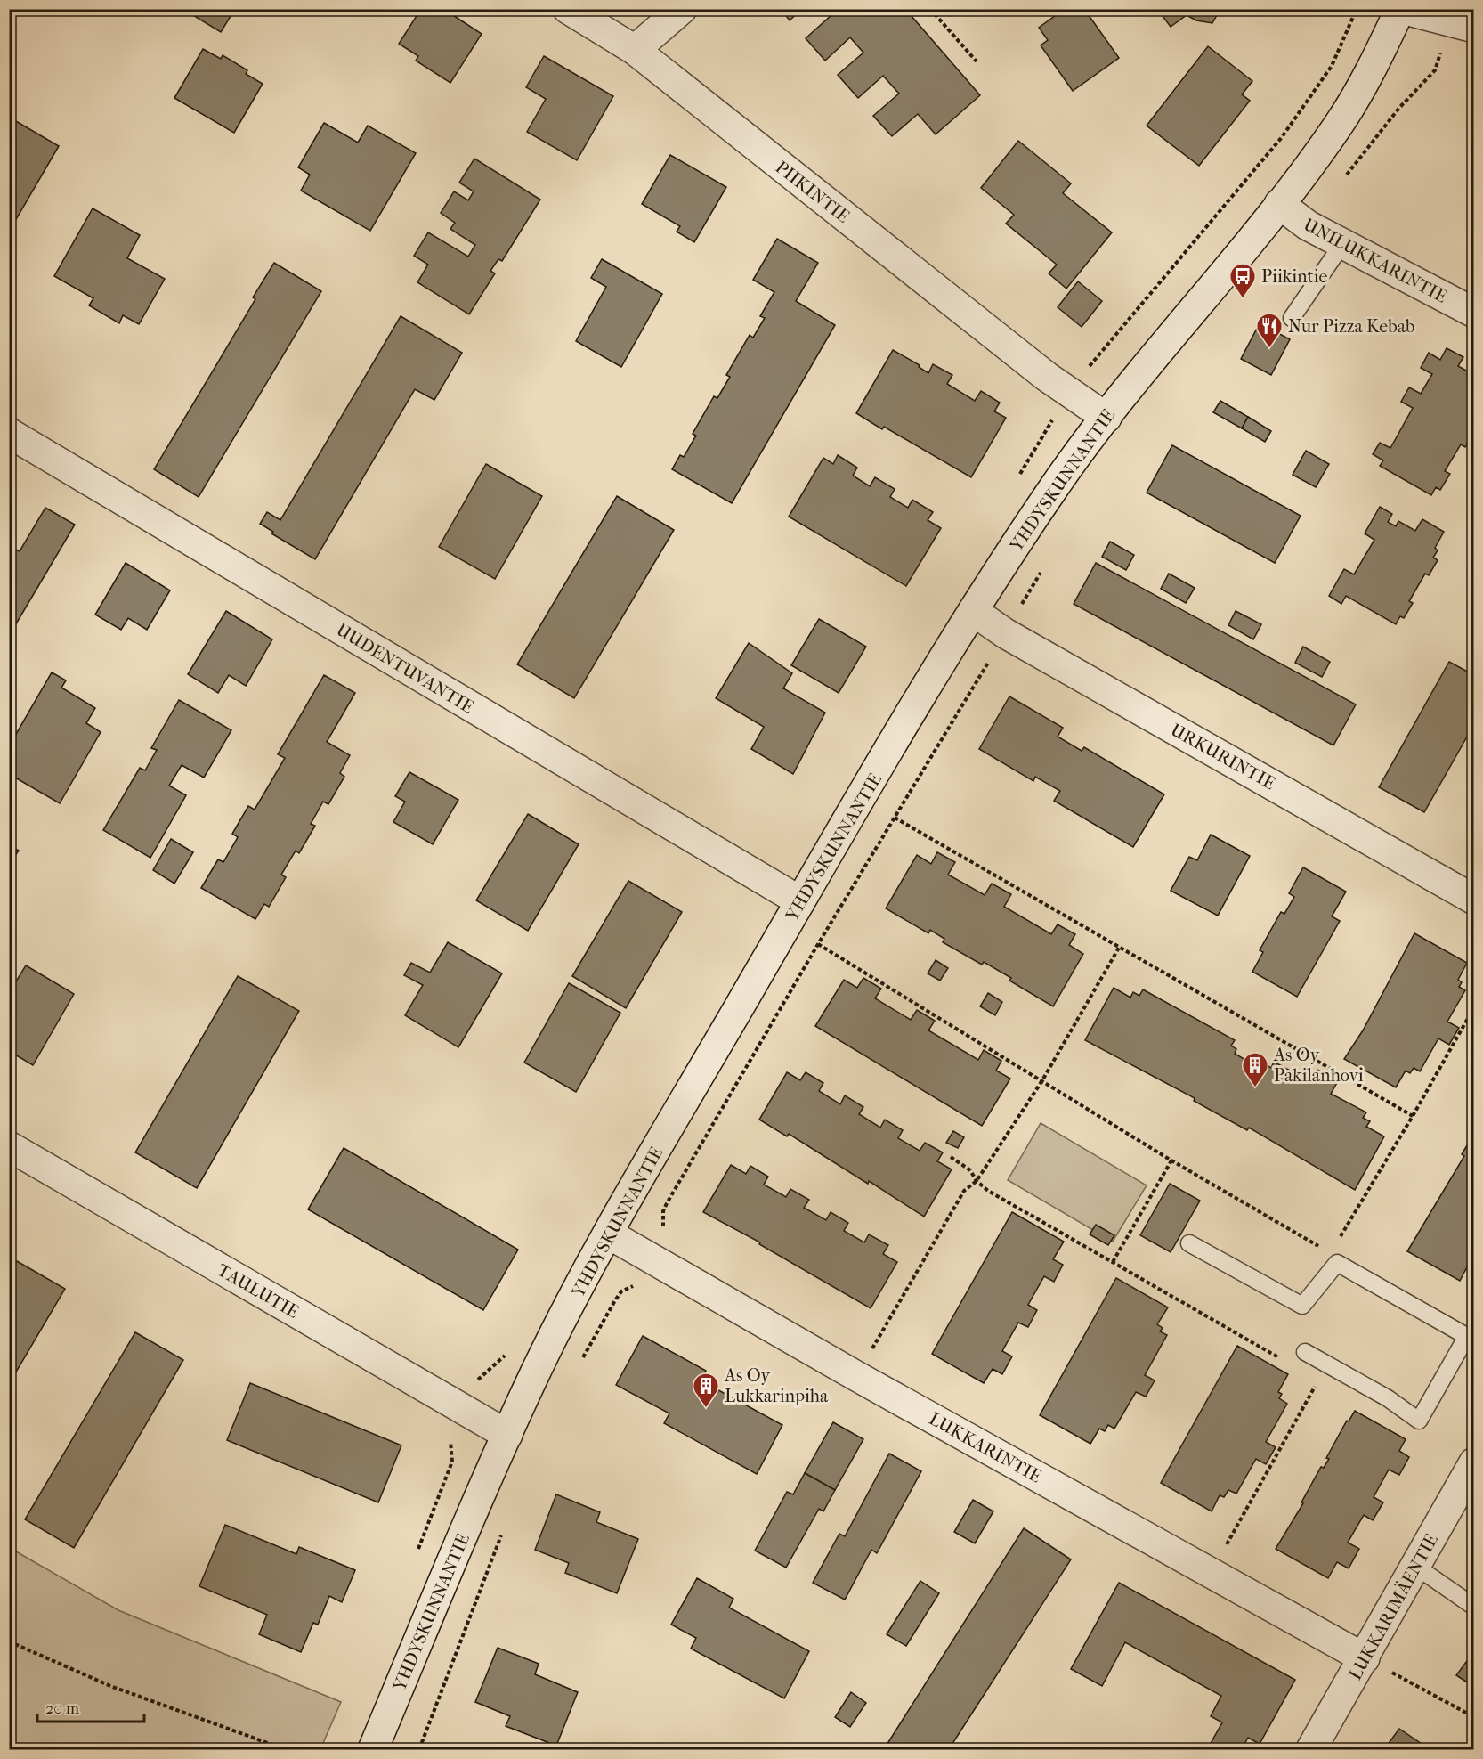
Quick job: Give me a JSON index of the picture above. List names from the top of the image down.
{
  "streets": {
    "street": [
      "PIIKINTIE",
      "UNILUKKARINTIE",
      "YHDYSKUNNANTIE",
      "UUDENTUVANTIE",
      "URKURINTIE",
      "TAULUTIE",
      "LUKKARINTIE",
      "LUKKARIMÄENTIE"
    ]
  },
  "crossings": [
    ["PIIKINTIE", "YHDYSKUNNANTIE"],
    ["UNILUKKARINTIE", "YHDYSKUNNANTIE"],
    ["YHDYSKUNNANTIE", "UUDENTUVANTIE"],
    ["YHDYSKUNNANTIE", "URKURINTIE"],
    ["YHDYSKUNNANTIE", "TAULUTIE"],
    ["YHDYSKUNNANTIE", "LUKKARINTIE"],
    ["LUKKARINTIE", "LUKKARIMÄENTIE"]
  ],
  "places": {
    "bus stop": ["Piikintie"],
    "restaurant": ["Nur Pizza Kebab"],
    "building": ["As Oy Pakilanhovi", "As Oy Lukkarinpiha"]
  },
  "scale_bar": "20 m"
}
